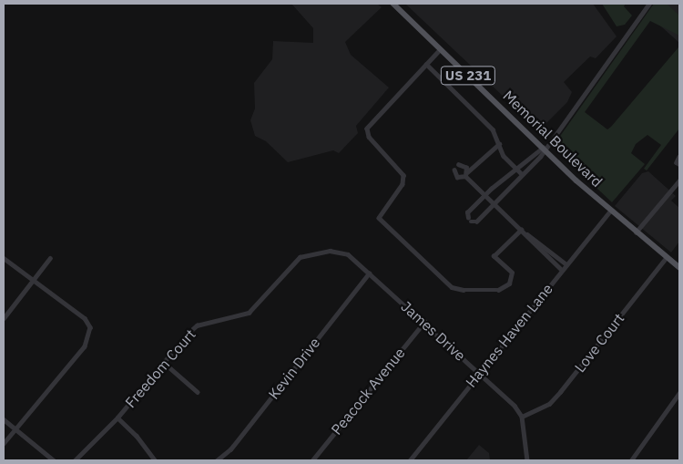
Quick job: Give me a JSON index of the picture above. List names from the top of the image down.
{
  "streets": {
    "main road": ["US 231", "Memorial Boulevard"],
    "street": [
      "James Drive",
      "Haynes Haven Lane",
      "Love Court",
      "Freedom Court",
      "Kevin Drive",
      "Peacock Avenue"
    ]
  },
  "crossings": [
    ["Memorial Boulevard", "Haynes Haven Lane"],
    ["Memorial Boulevard", "Love Court"],
    ["James Drive", "Haynes Haven Lane"],
    ["James Drive", "Love Court"],
    ["James Drive", "Freedom Court"],
    ["James Drive", "Kevin Drive"],
    ["James Drive", "Peacock Avenue"],
    ["Freedom Court", "Kevin Drive"]
  ]
}
